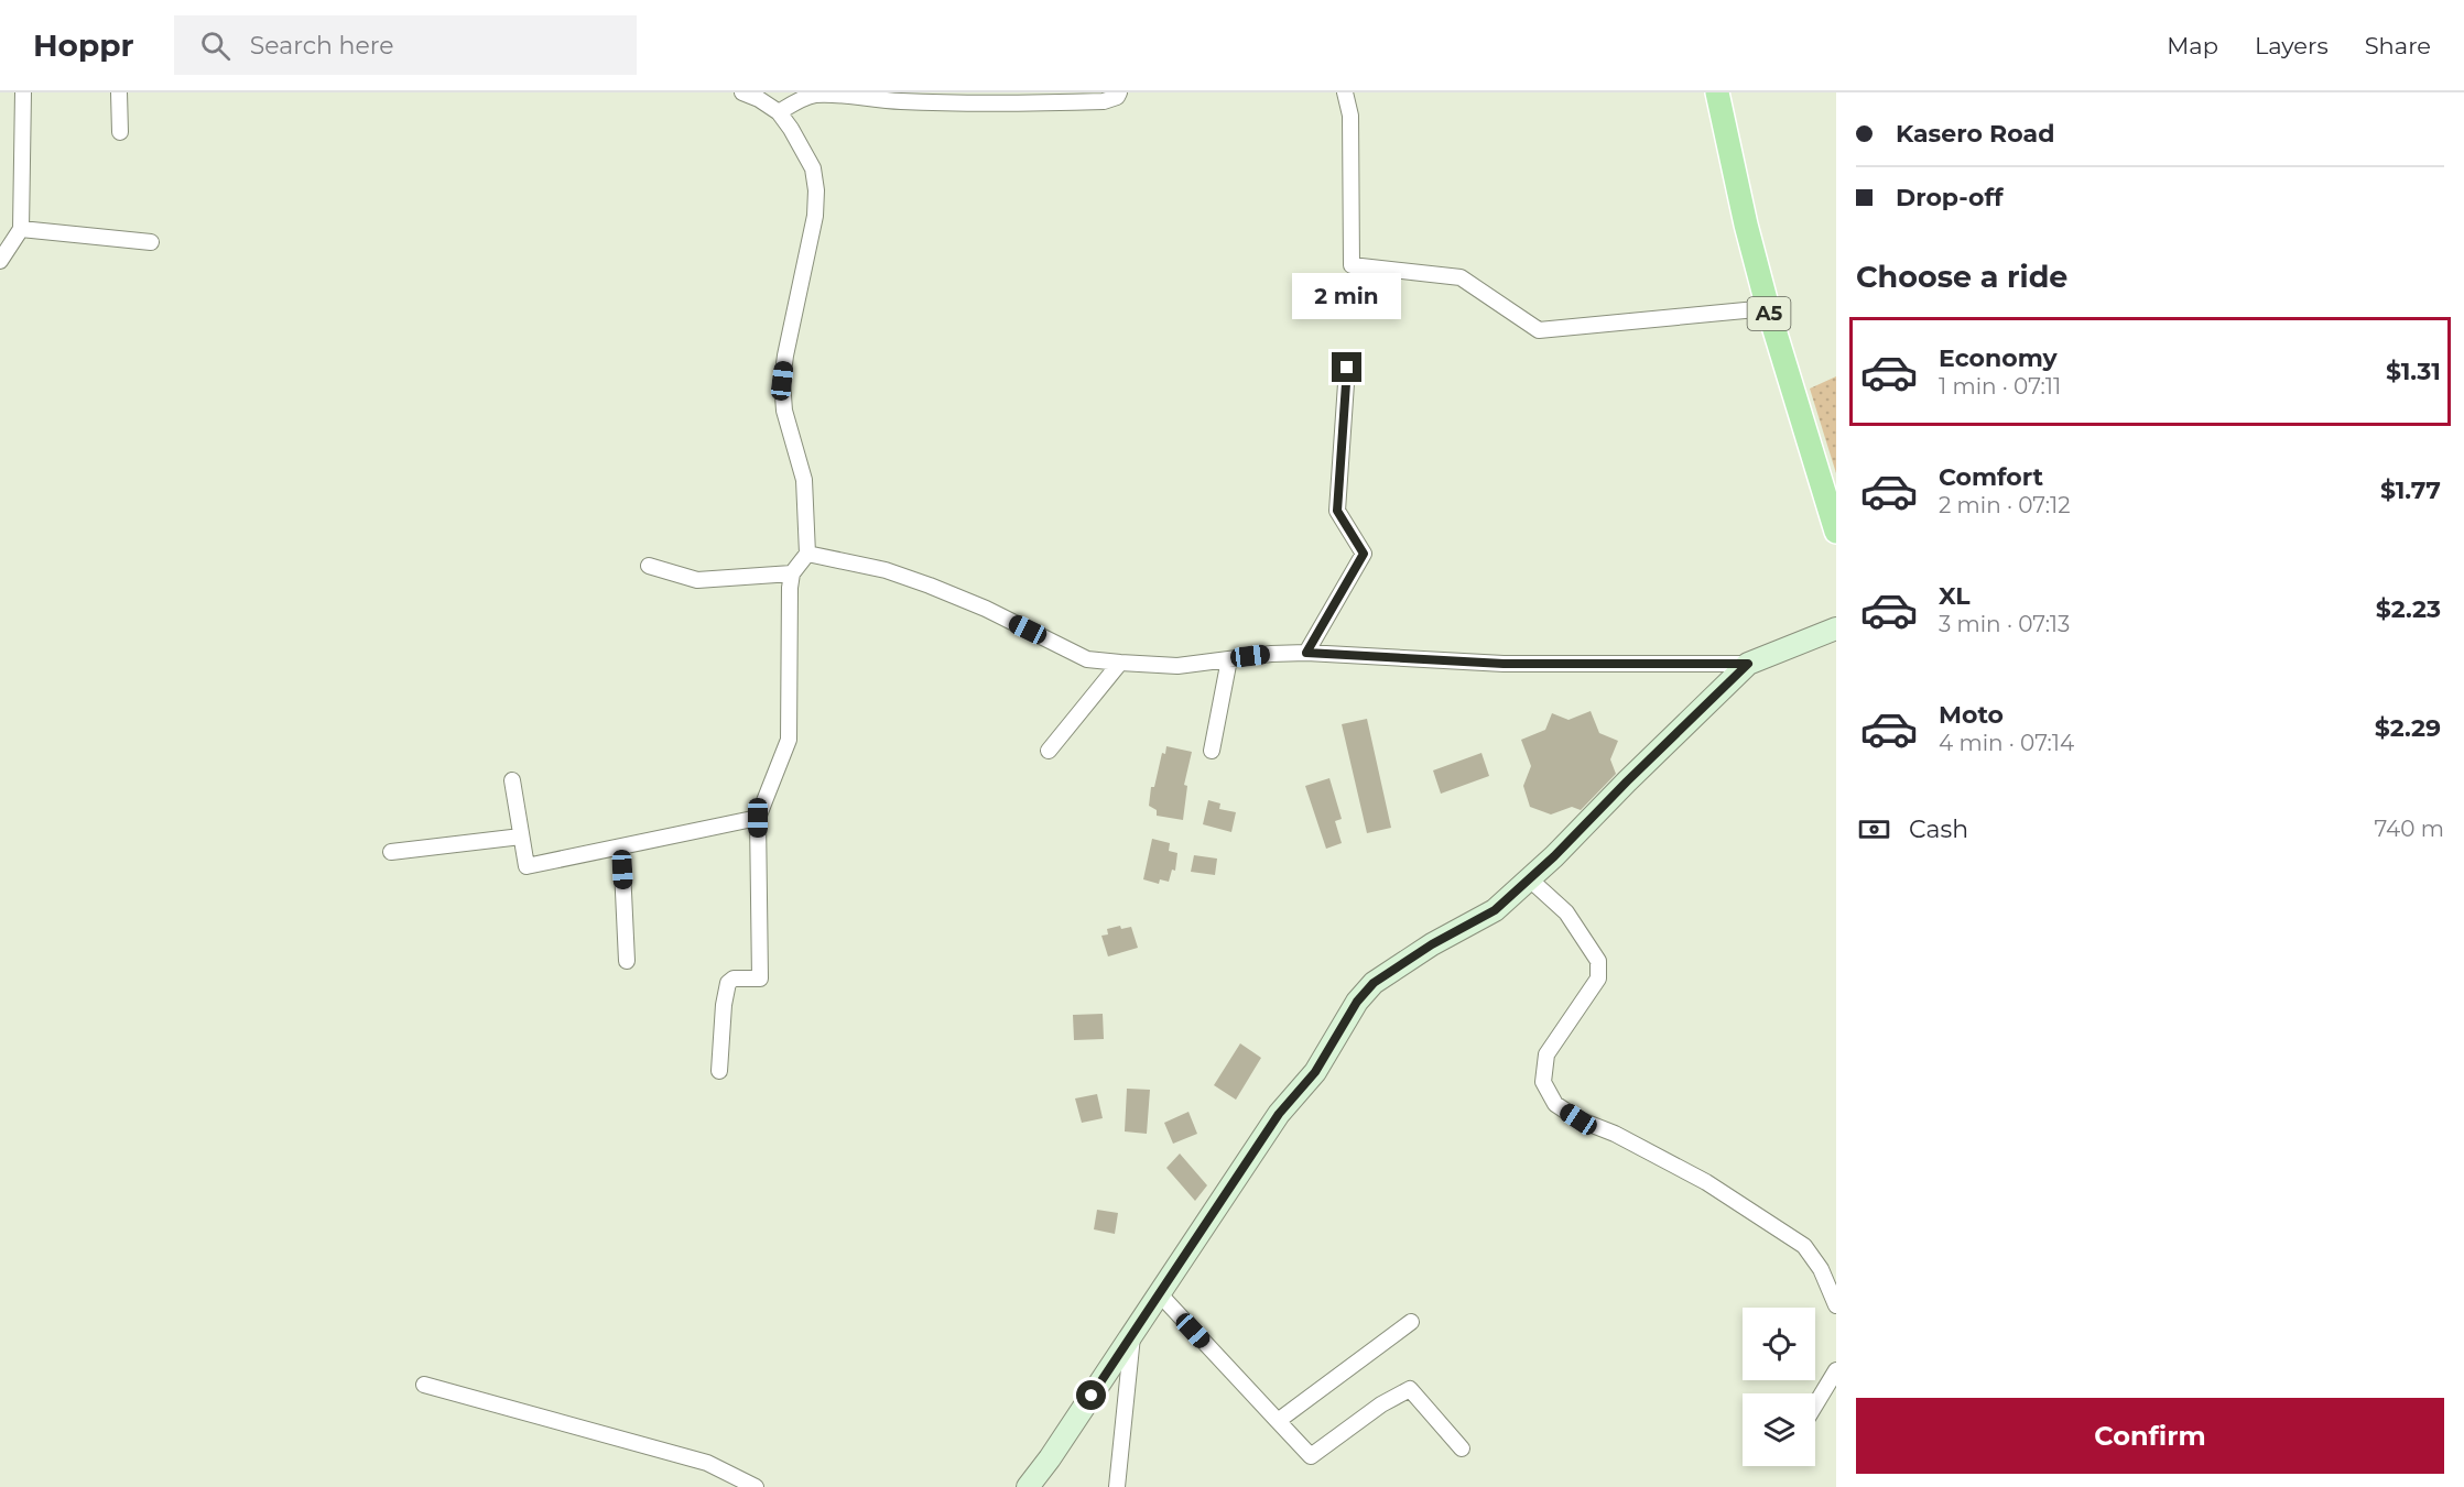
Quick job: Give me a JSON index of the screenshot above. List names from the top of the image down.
{
  "streets": {
    "main road": ["A5"]
  },
  "page": {
    "header": "Hoppr",
    "search": "Search here",
    "nav": ["Map", "Layers", "Share"],
    "banner": ["Kasero Road", "Drop-off"],
    "heading": "Choose a ride",
    "bubble": "2 min",
    "list": [
      {
        "name": "Economy",
        "note": "1 min · 07:11",
        "value": "$1.31"
      },
      {
        "name": "Comfort",
        "note": "2 min · 07:12",
        "value": "$1.77"
      },
      {
        "name": "XL",
        "note": "3 min · 07:13",
        "value": "$2.23"
      },
      {
        "name": "Moto",
        "note": "4 min · 07:14",
        "value": "$2.29"
      }
    ],
    "pay": ["Cash", "740 m"],
    "buttons": "Confirm"
  }
}
